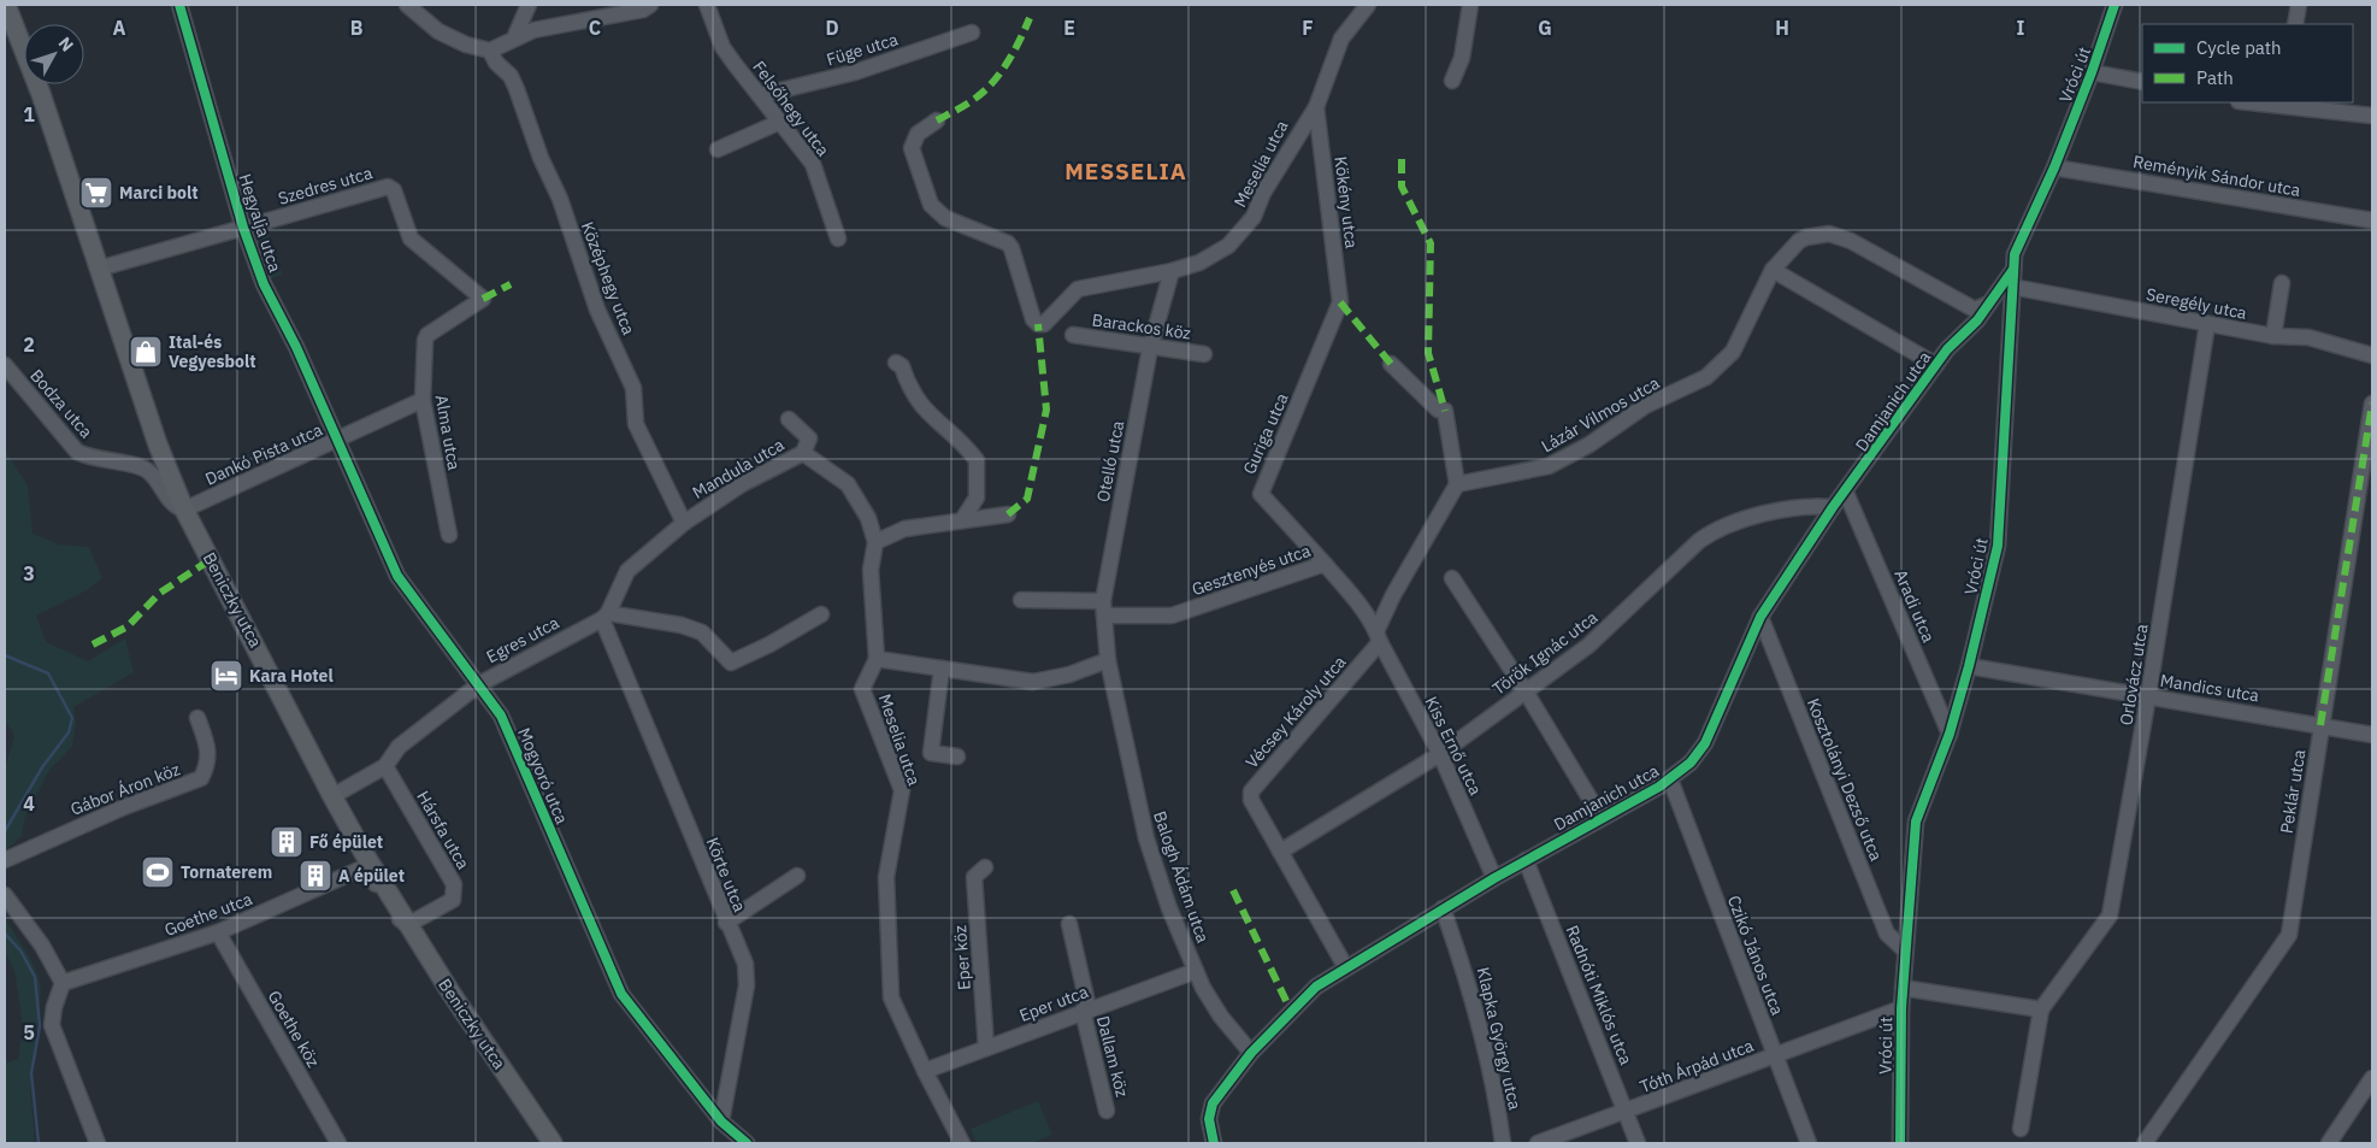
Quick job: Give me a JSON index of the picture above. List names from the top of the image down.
{
  "streets": {
    "main road": ["Beniczky utca"],
    "street": [
      "Füge utca",
      "Vróci út",
      "Felsőhegy utca",
      "Meselia utca",
      "Reményik Sándor utca",
      "Szedres utca",
      "Kökény utca",
      "Hegyalja utca",
      "Középhegy utca",
      "Seregély utca",
      "Barackos köz",
      "Damjanich utca",
      "Bodza utca",
      "Lázár Vilmos utca",
      "Alma utca",
      "Guriga utca",
      "Dankó Pista utca",
      "Otelló utca",
      "Mandula utca",
      "Gesztenyés utca",
      "Aradi utca",
      "Egres utca",
      "Török Ignác utca",
      "Orlovácz utca",
      "Mandics utca",
      "Vécsey Károly utca",
      "Kiss Ernő utca",
      "Mogyoró utca",
      "Kosztolányi Dezső utca",
      "Gábor Áron köz",
      "Peklár utca",
      "Hársfa utca",
      "Körte utca",
      "Balogh Ádám utca",
      "Goethe utca",
      "Czikó János utca",
      "Eper köz",
      "Radnóti Miklós utca",
      "Eper utca",
      "Goethe köz",
      "Klapka György utca",
      "Dallam köz",
      "Tóth Árpád utca"
    ]
  },
  "crossings": [
    ["Füge utca", "Felsőhegy utca"],
    ["Vróci út", "Reményik Sándor utca"],
    ["Vróci út", "Seregély utca"],
    ["Vróci út", "Damjanich utca"],
    ["Vróci út", "Aradi utca"],
    ["Vróci út", "Mandics utca"],
    ["Vróci út", "Kosztolányi Dezső utca"],
    ["Vróci út", "Tóth Árpád utca"],
    ["Meselia utca", "Kökény utca"],
    ["Meselia utca", "Otelló utca"],
    ["Meselia utca", "Mandula utca"],
    ["Meselia utca", "Eper utca"],
    ["Szedres utca", "Hegyalja utca"],
    ["Szedres utca", "Alma utca"],
    ["Szedres utca", "Beniczky utca"],
    ["Kökény utca", "Guriga utca"],
    ["Hegyalja utca", "Dankó Pista utca"],
    ["Hegyalja utca", "Mogyoró utca"],
    ["Középhegy utca", "Mandula utca"],
    ["Seregély utca", "Damjanich utca"],
    ["Seregély utca", "Orlovácz utca"],
    ["Barackos köz", "Otelló utca"],
    ["Damjanich utca", "Lázár Vilmos utca"],
    ["Damjanich utca", "Aradi utca"],
    ["Damjanich utca", "Török Ignác utca"],
    ["Damjanich utca", "Vécsey Károly utca"],
    ["Damjanich utca", "Kiss Ernő utca"],
    ["Damjanich utca", "Kosztolányi Dezső utca"],
    ["Damjanich utca", "Balogh Ádám utca"],
    ["Damjanich utca", "Czikó János utca"],
    ["Damjanich utca", "Radnóti Miklós utca"],
    ["Damjanich utca", "Klapka György utca"],
    ["Bodza utca", "Dankó Pista utca"],
    ["Bodza utca", "Beniczky utca"],
    ["Lázár Vilmos utca", "Vécsey Károly utca"],
    ["Alma utca", "Dankó Pista utca"],
    ["Guriga utca", "Gesztenyés utca"],
    ["Dankó Pista utca", "Beniczky utca"],
    ["Dankó Pista utca", "Mogyoró utca"],
    ["Otelló utca", "Gesztenyés utca"],
    ["Otelló utca", "Balogh Ádám utca"],
    ["Gesztenyés utca", "Vécsey Károly utca"],
    ["Gesztenyés utca", "Kiss Ernő utca"],
    ["Beniczky utca", "Egres utca"],
    ["Beniczky utca", "Hársfa utca"],
    ["Beniczky utca", "Goethe utca"],
    ["Egres utca", "Mogyoró utca"],
    ["Egres utca", "Hársfa utca"],
    ["Egres utca", "Körte utca"],
    ["Török Ignác utca", "Vécsey Károly utca"],
    ["Török Ignác utca", "Kiss Ernő utca"],
    ["Orlovácz utca", "Mandics utca"],
    ["Mandics utca", "Peklár utca"],
    ["Vécsey Károly utca", "Kiss Ernő utca"],
    ["Mogyoró utca", "Körte utca"],
    ["Hársfa utca", "Goethe utca"],
    ["Balogh Ádám utca", "Eper utca"],
    ["Goethe utca", "Goethe köz"],
    ["Czikó János utca", "Tóth Árpád utca"],
    ["Eper köz", "Eper utca"],
    ["Radnóti Miklós utca", "Tóth Árpád utca"],
    ["Eper utca", "Dallam köz"]
  ],
  "districts": ["MESSELIA"],
  "places": {
    "supermarket": ["Marci bolt"],
    "shop": ["Ital-és Vegyesbolt"],
    "hotel": ["Kara Hotel"],
    "building": ["Fő épület", "A épület"],
    "sports": ["Tornaterem"]
  },
  "legend": ["Cycle path", "Path"],
  "north": "top right",
  "grid": {
    "columns": [
      "A",
      "B",
      "C",
      "D",
      "E",
      "F",
      "G",
      "H",
      "I"
    ],
    "rows": [
      "1",
      "2",
      "3",
      "4",
      "5"
    ]
  }
}
